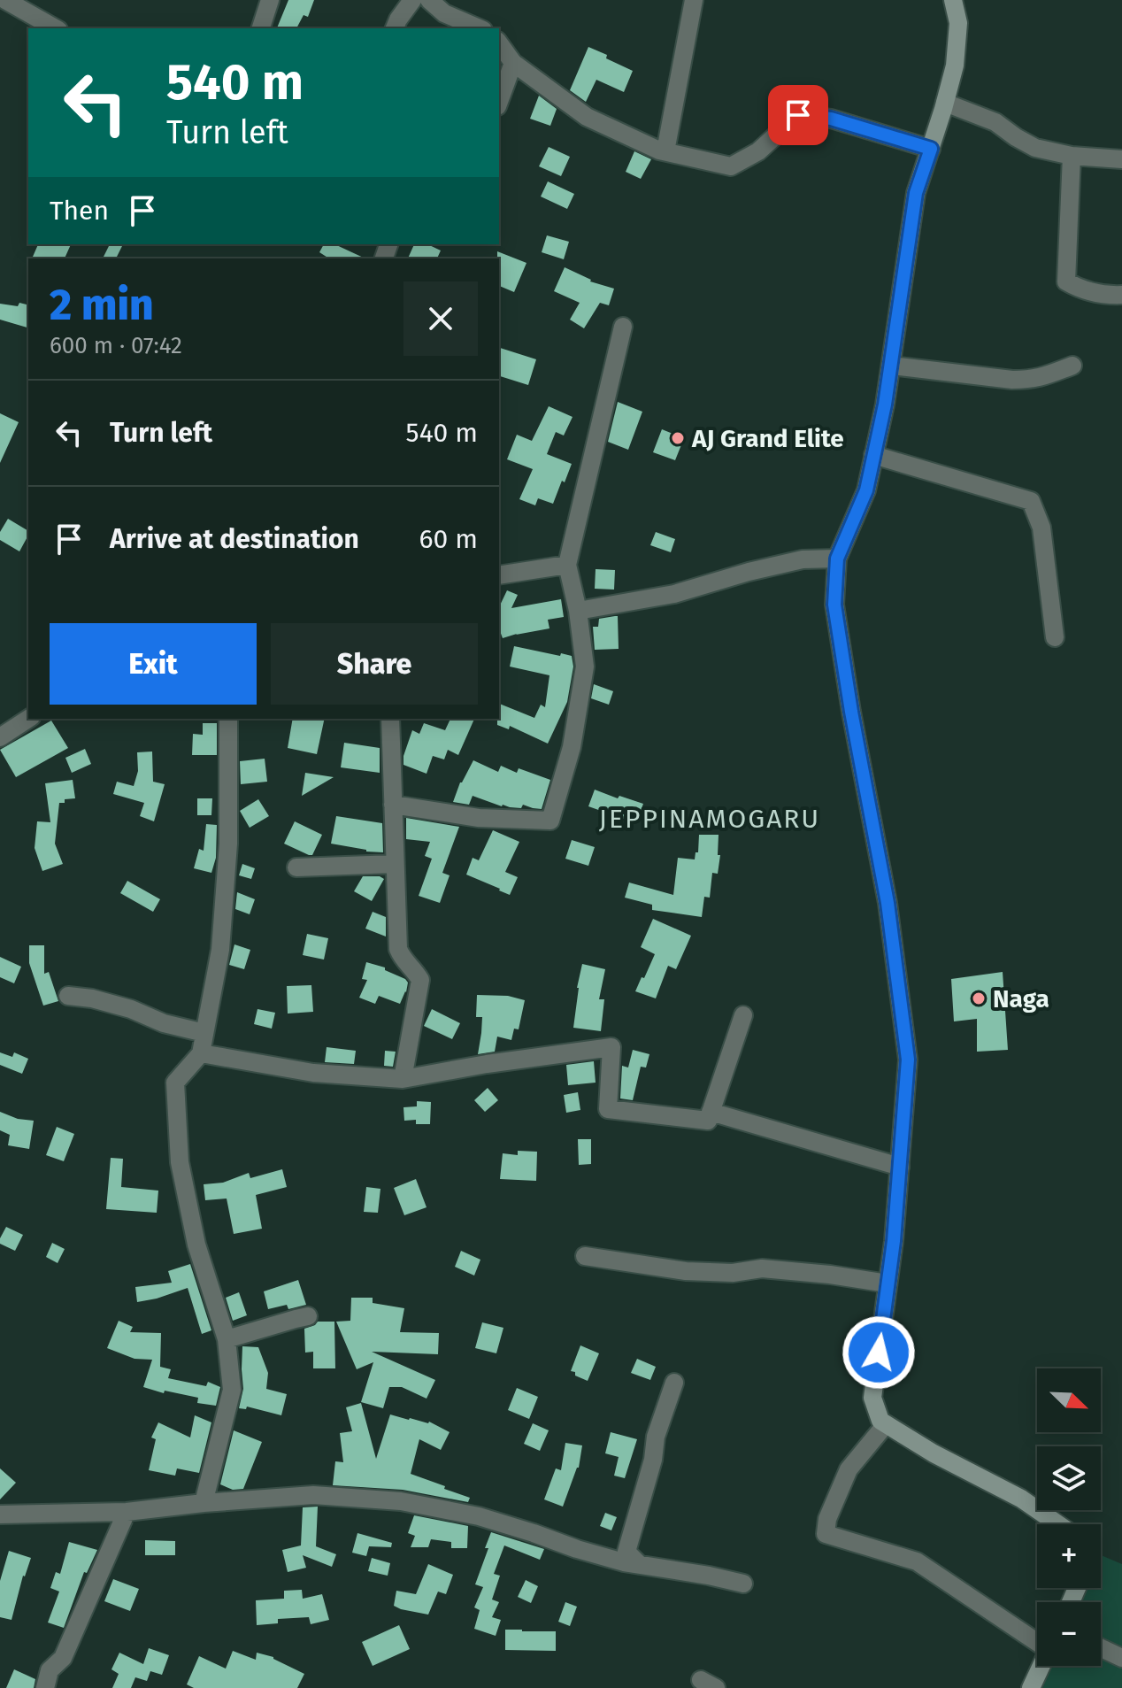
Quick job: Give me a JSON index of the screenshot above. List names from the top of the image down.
{
  "districts": ["JEPPINAMOGARU"],
  "places": ["AJ Grand Elite", "Naga"],
  "north": "bottom right",
  "page": {
    "turn": ["540 m", "Turn left"],
    "then": "Then",
    "heading": ["2 min", "600 m · 07:42"],
    "list": [
      {
        "name": "Turn left",
        "value": "540 m"
      },
      {
        "name": "Arrive at destination",
        "value": "60 m"
      }
    ],
    "buttons": ["Exit", "Share"],
    "map_buttons": ["+", "−"]
  }
}
